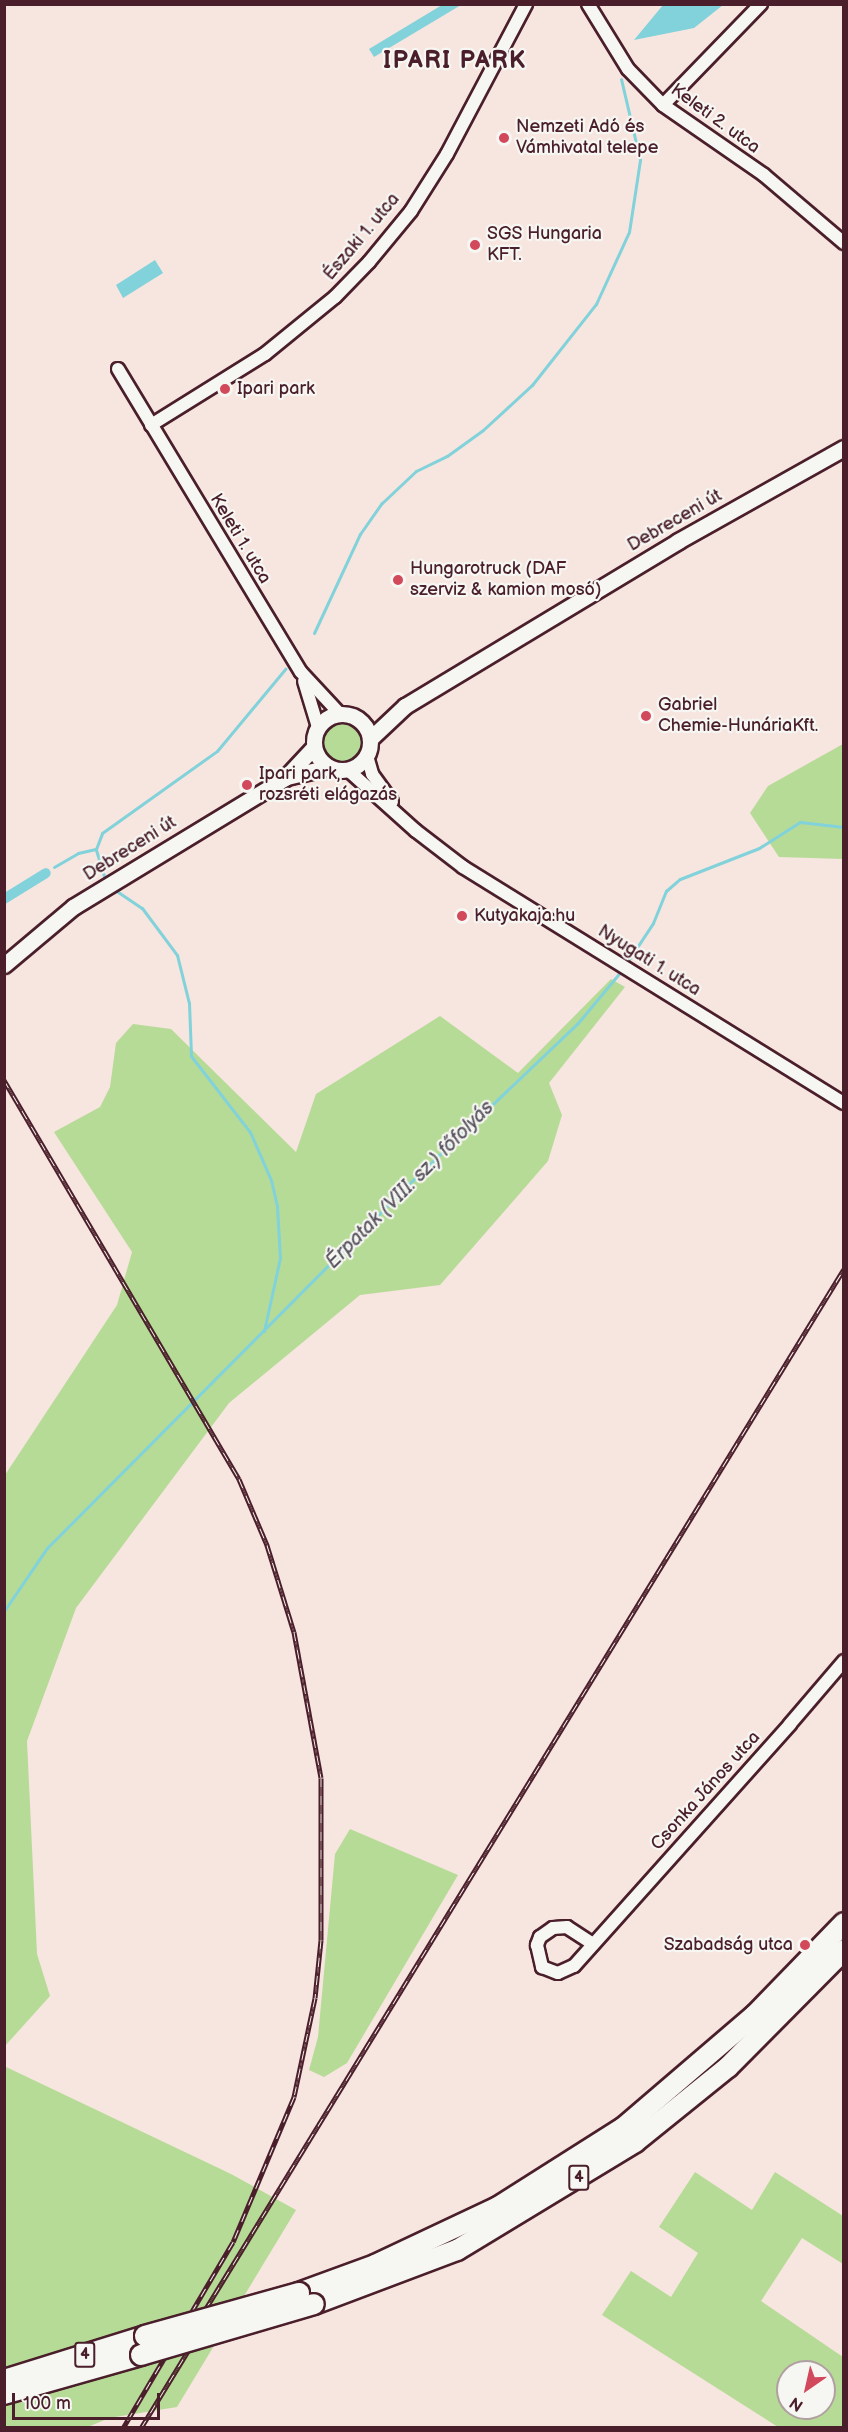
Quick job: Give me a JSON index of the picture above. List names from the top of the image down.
{
  "streets": {
    "main road": ["4"],
    "street": [
      "Keleti 2. utca",
      "Északi 1. utca",
      "Debreceni út",
      "Keleti 1. utca",
      "Nyugati 1. utca",
      "Csonka János utca"
    ]
  },
  "crossings": [
    ["Északi 1. utca", "Keleti 1. utca"]
  ],
  "districts": ["IPARI PARK"],
  "water": ["Érpatak (VIII. sz.) főfolyás"],
  "places": [
    "Nemzeti Adó és Vámhivatal telepe",
    "SGS Hungaria KFT.",
    "Ipari park",
    "Hungarotruck (DAF szerviz & kamion mosó)",
    "Gabriel Chemie-HunáriaKft.",
    "Ipari park, rozsréti elágazás",
    "Kutyakaja.hu",
    "Szabadság utca"
  ],
  "scale_bar": "100 m",
  "north": "bottom left"
}
